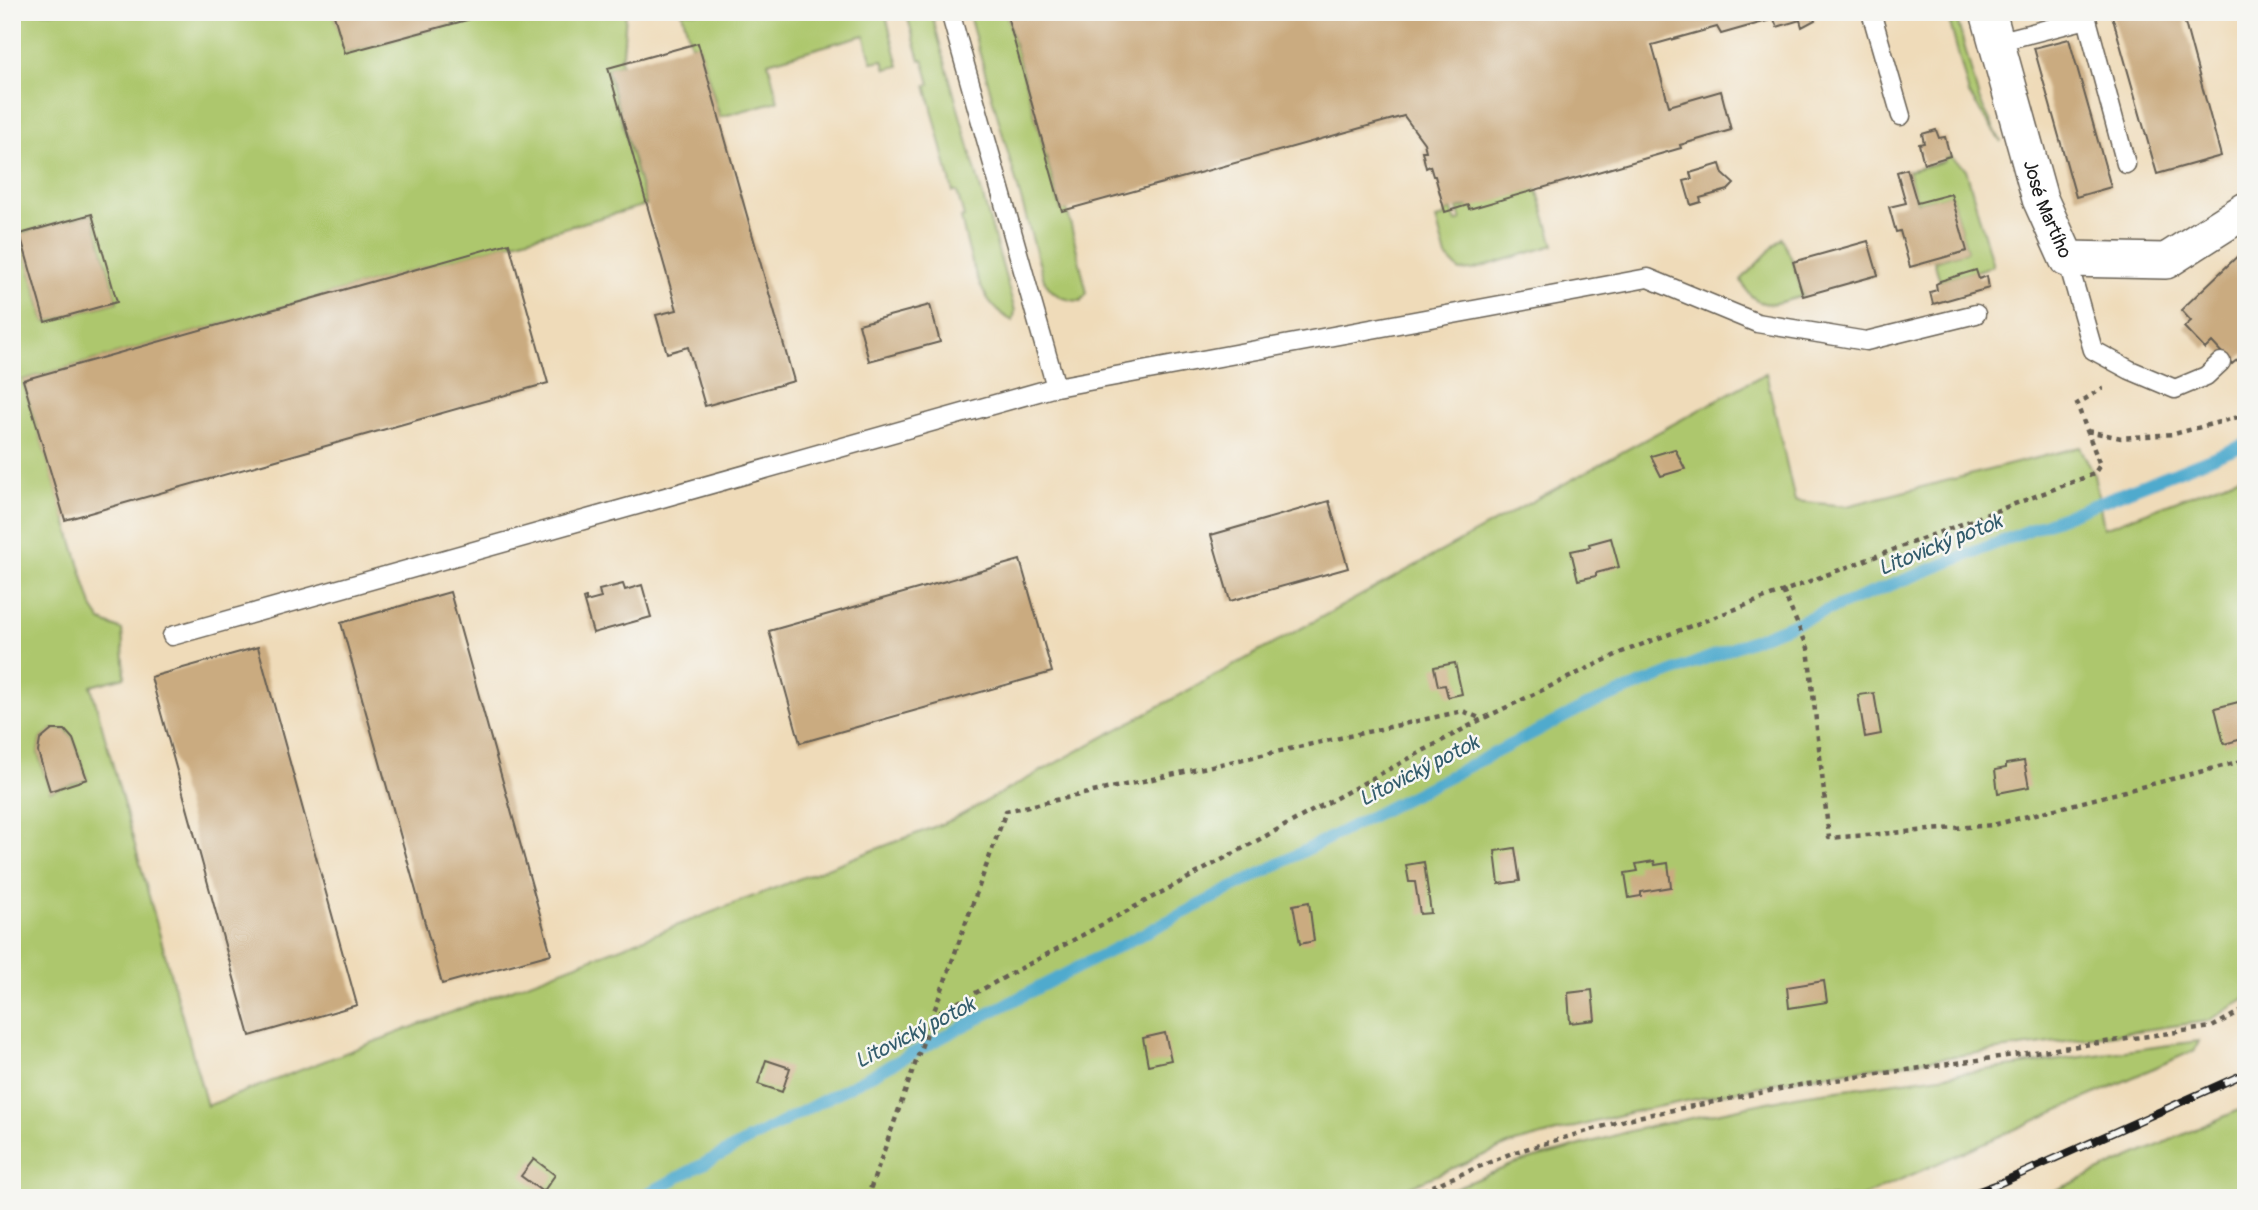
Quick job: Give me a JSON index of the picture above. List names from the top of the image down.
{
  "streets": {
    "street": ["José Martího"]
  },
  "water": ["Litovický potok"]
}
